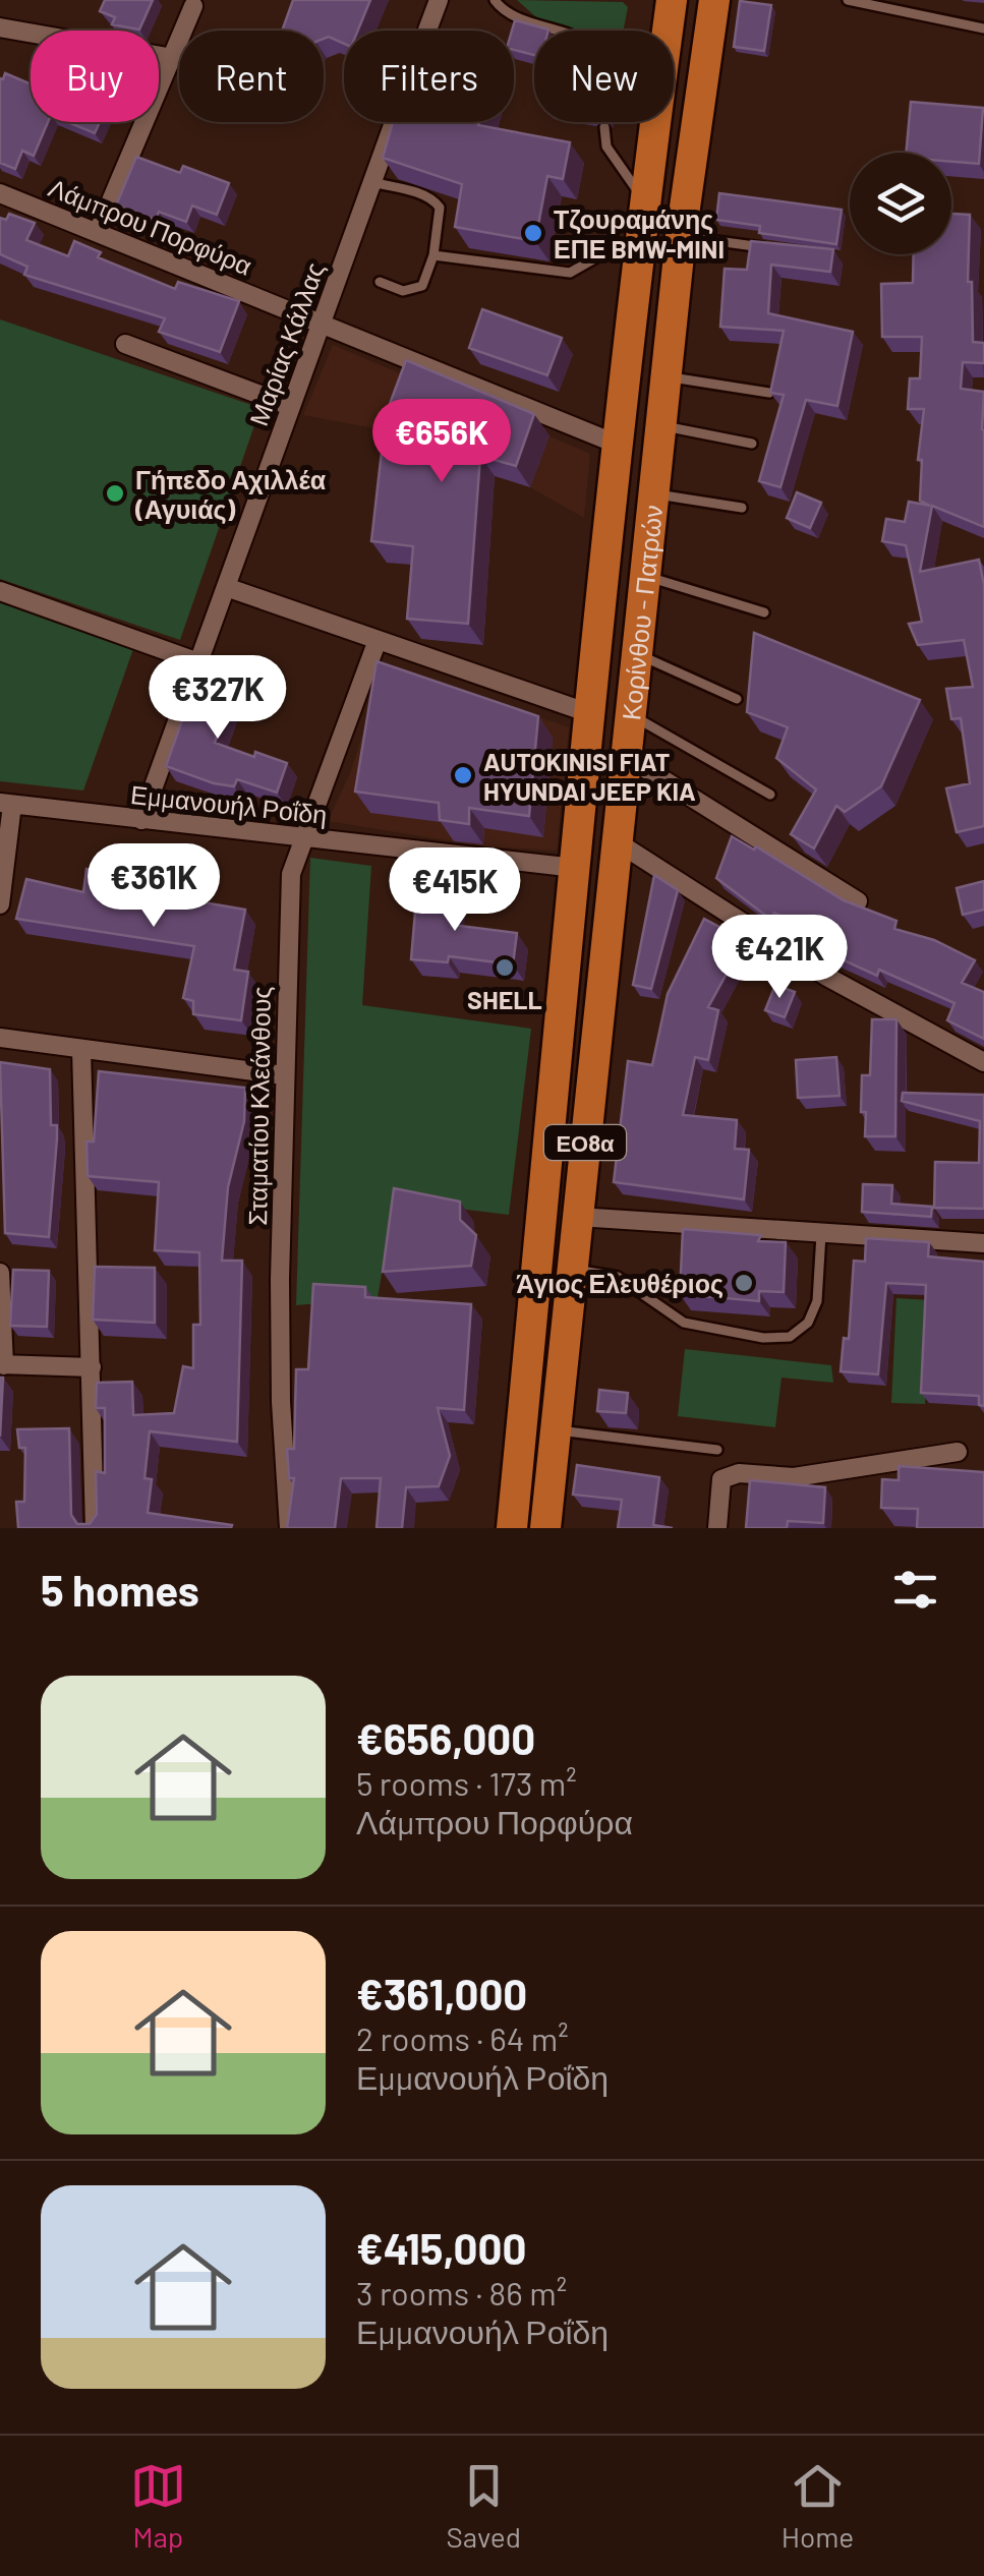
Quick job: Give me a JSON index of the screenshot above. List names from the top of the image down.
{
  "streets": {
    "highway": ["Κορίνθου - Πατρών", "ΕΟ8α"],
    "street": [
      "Λάμπρου Πορφύρα",
      "Μαρίας Κάλλας",
      "Εμμανουήλ Ροΐδη",
      "Σταματίου Κλεάνθους"
    ]
  },
  "crossings": [
    ["Λάμπρου Πορφύρα", "Μαρίας Κάλλας"],
    ["Λάμπρου Πορφύρα", "Κορίνθου - Πατρών"],
    ["Μαρίας Κάλλας", "Εμμανουήλ Ροΐδη"],
    ["Κορίνθου - Πατρών", "Εμμανουήλ Ροΐδη"],
    ["Εμμανουήλ Ροΐδη", "Σταματίου Κλεάνθους"]
  ],
  "places": [
    "Τζουραμάνης ΕΠΕ BMW-MINI",
    "Γήπεδο Αχιλλέα (Αγυιάς)",
    "AUTOKINISI FIAT HYUNDAI JEEP KIA",
    "SHELL",
    "Άγιος Ελευθέριος"
  ],
  "page": {
    "chip": [
      "Buy",
      "Rent",
      "Filters",
      "New"
    ],
    "price": [
      "€656K",
      "€327K",
      "€361K",
      "€415K",
      "€421K"
    ],
    "heading": "5 homes",
    "list": [
      {
        "name": "€656,000",
        "note": "5 rooms · 173 m² · Λάμπρου Πορφύρα"
      },
      {
        "name": "€361,000",
        "note": "2 rooms · 64 m² · Εμμανουήλ Ροΐδη"
      },
      {
        "name": "€415,000",
        "note": "3 rooms · 86 m² · Εμμανουήλ Ροΐδη"
      }
    ],
    "tabs": ["Map", "Saved", "Home"]
  }
}
